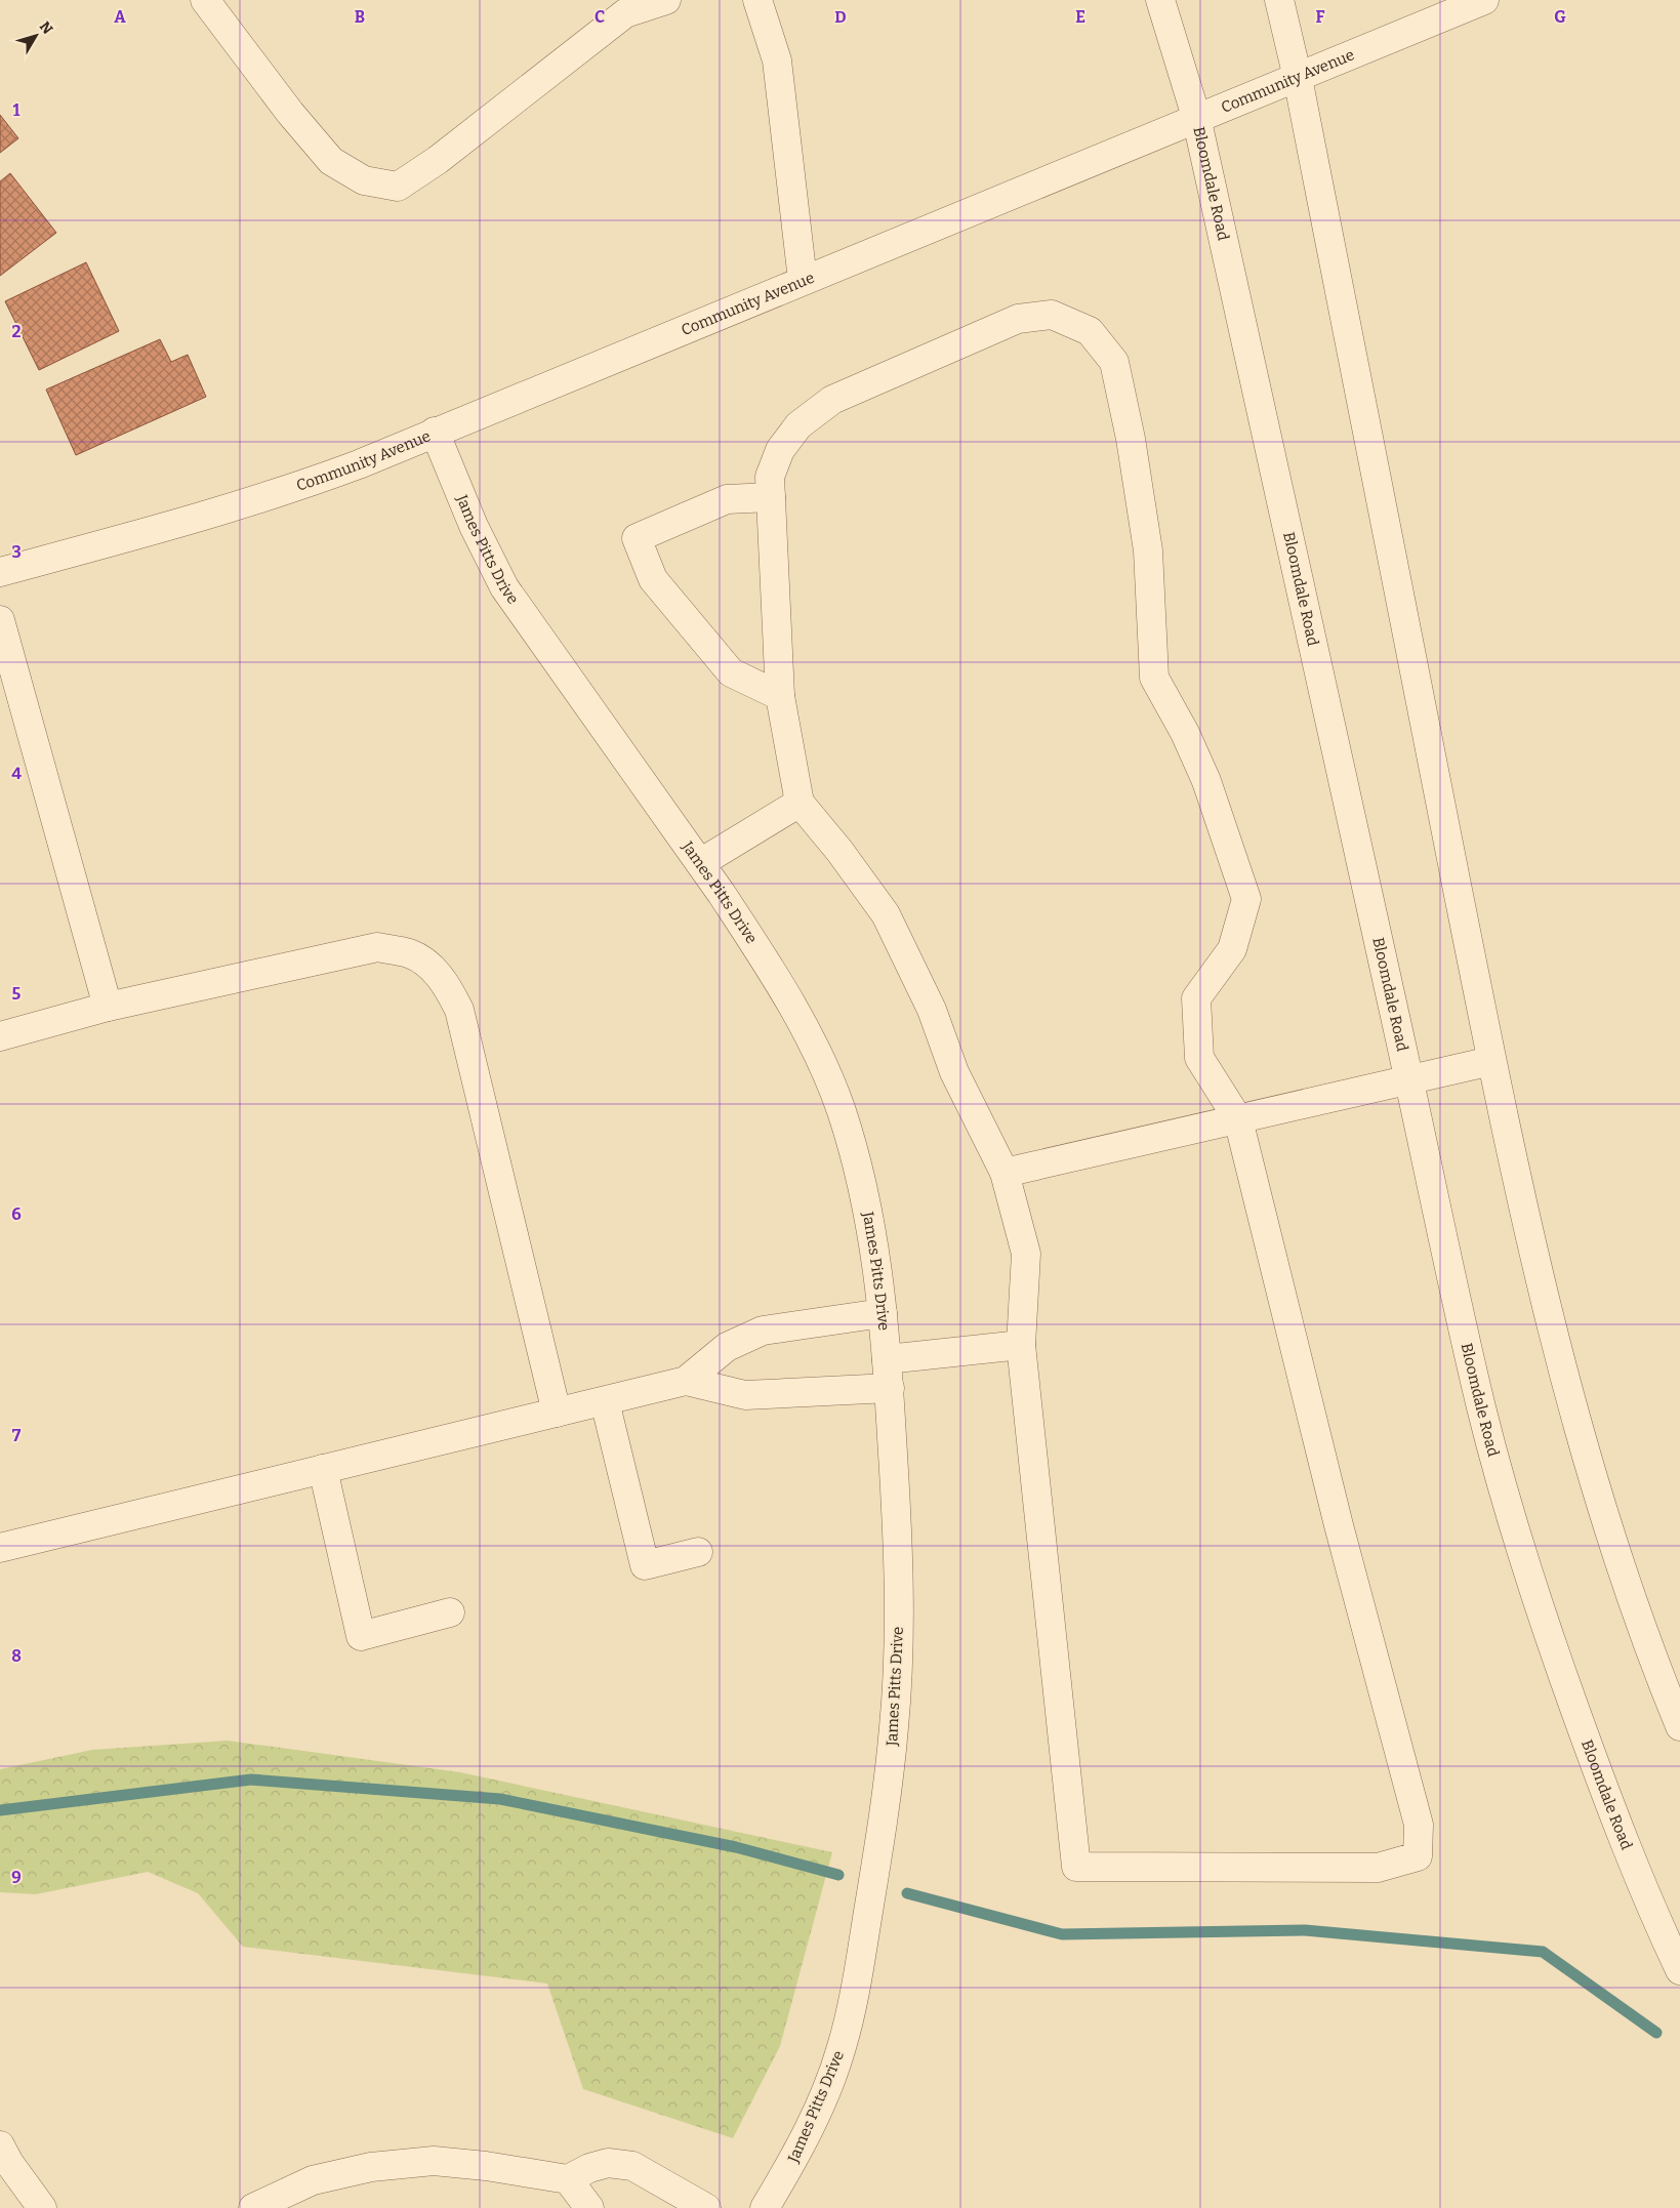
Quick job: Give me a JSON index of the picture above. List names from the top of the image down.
{
  "streets": {
    "street": ["Community Avenue", "Bloomdale Road", "James Pitts Drive"]
  },
  "crossings": [
    ["Community Avenue", "Bloomdale Road"],
    ["Community Avenue", "James Pitts Drive"]
  ],
  "north": "top right",
  "grid": {
    "columns": [
      "A",
      "B",
      "C",
      "D",
      "E",
      "F",
      "G"
    ],
    "rows": [
      "1",
      "2",
      "3",
      "4",
      "5",
      "6",
      "7",
      "8",
      "9"
    ]
  }
}
